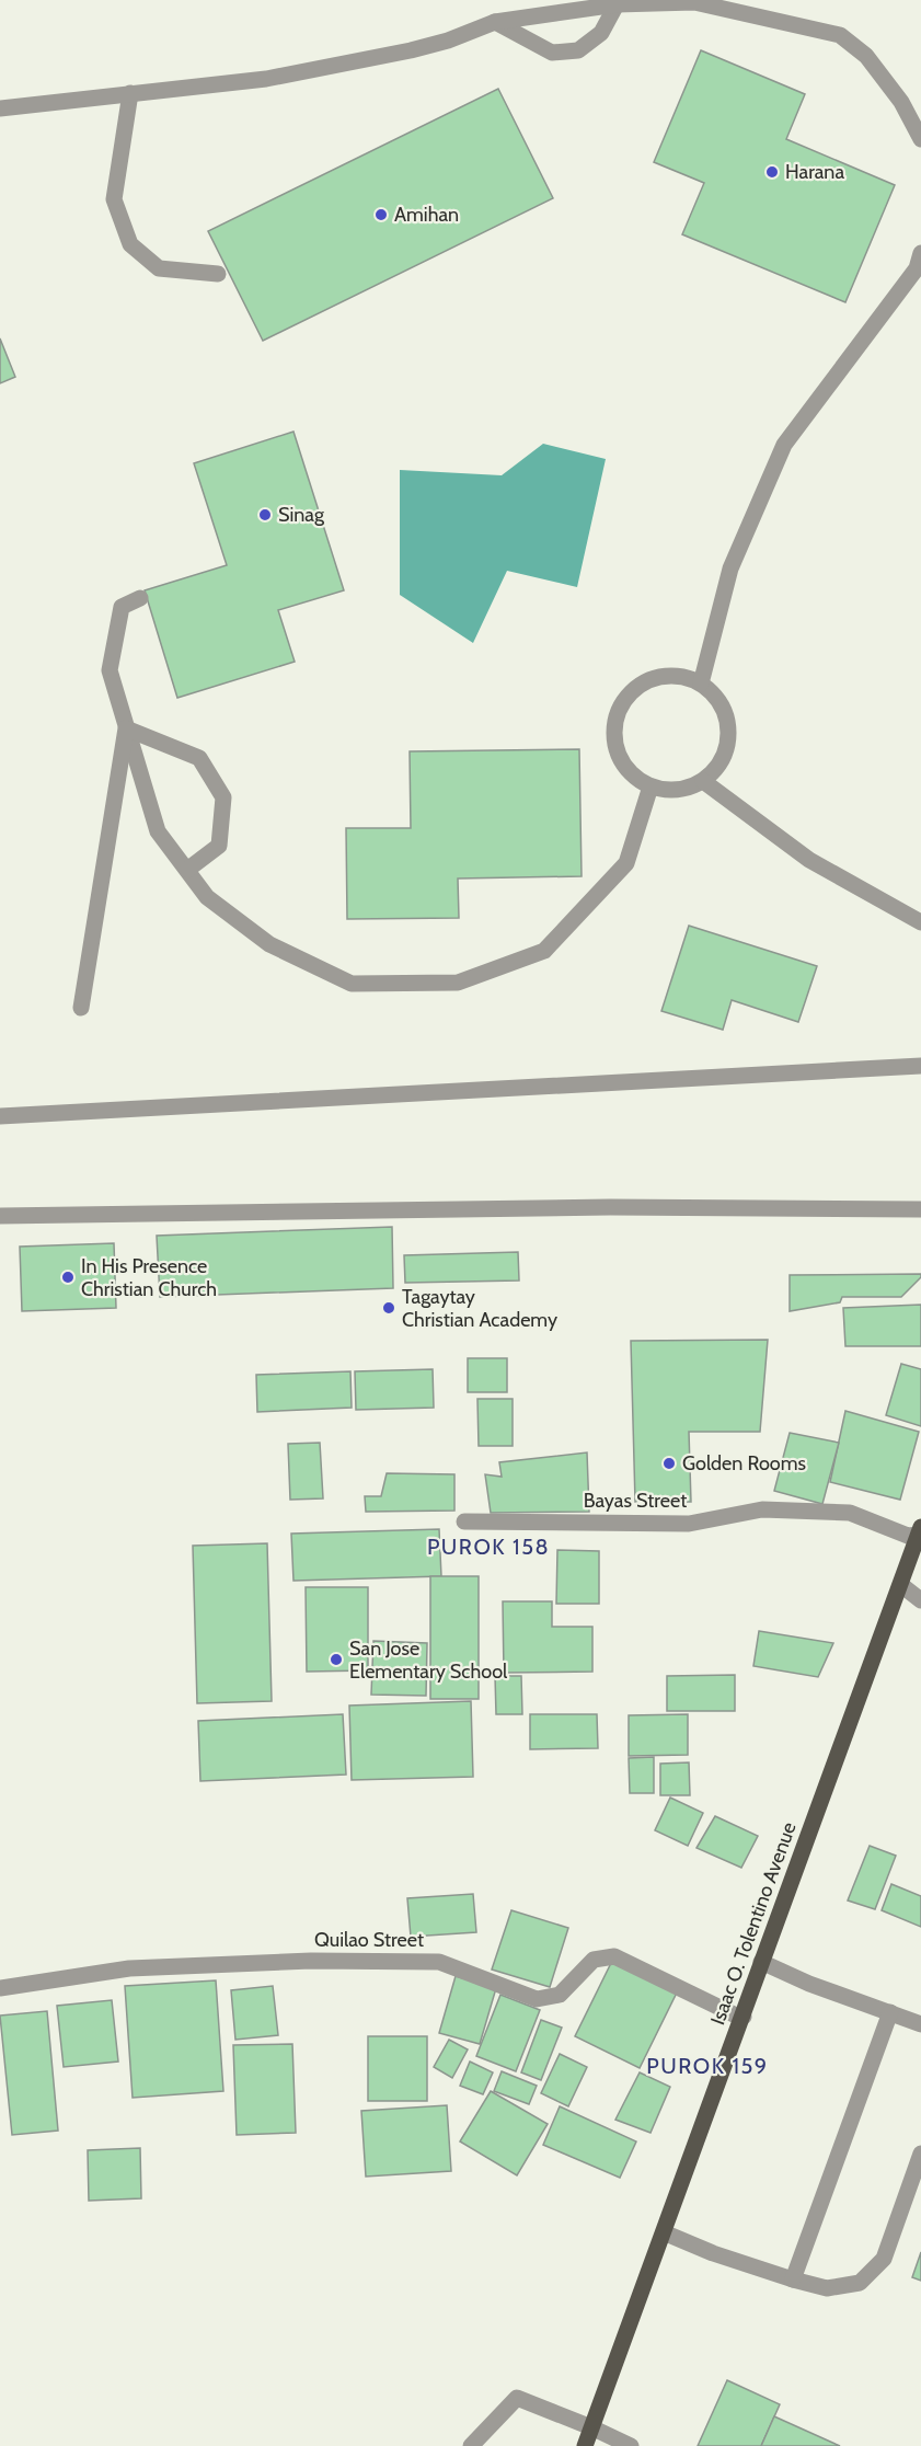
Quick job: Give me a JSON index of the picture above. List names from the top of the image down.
{
  "streets": {
    "main road": ["Isaac O. Tolentino Avenue"],
    "street": ["Bayas Street", "Quilao Street"]
  },
  "crossings": [
    ["Bayas Street", "Isaac O. Tolentino Avenue"],
    ["Isaac O. Tolentino Avenue", "Quilao Street"]
  ],
  "districts": ["PUROK 158", "PUROK 159"],
  "places": [
    "Harana",
    "Amihan",
    "Sinag",
    "In His Presence Christian Church",
    "Tagaytay Christian Academy",
    "Golden Rooms",
    "San Jose Elementary School"
  ]
}
